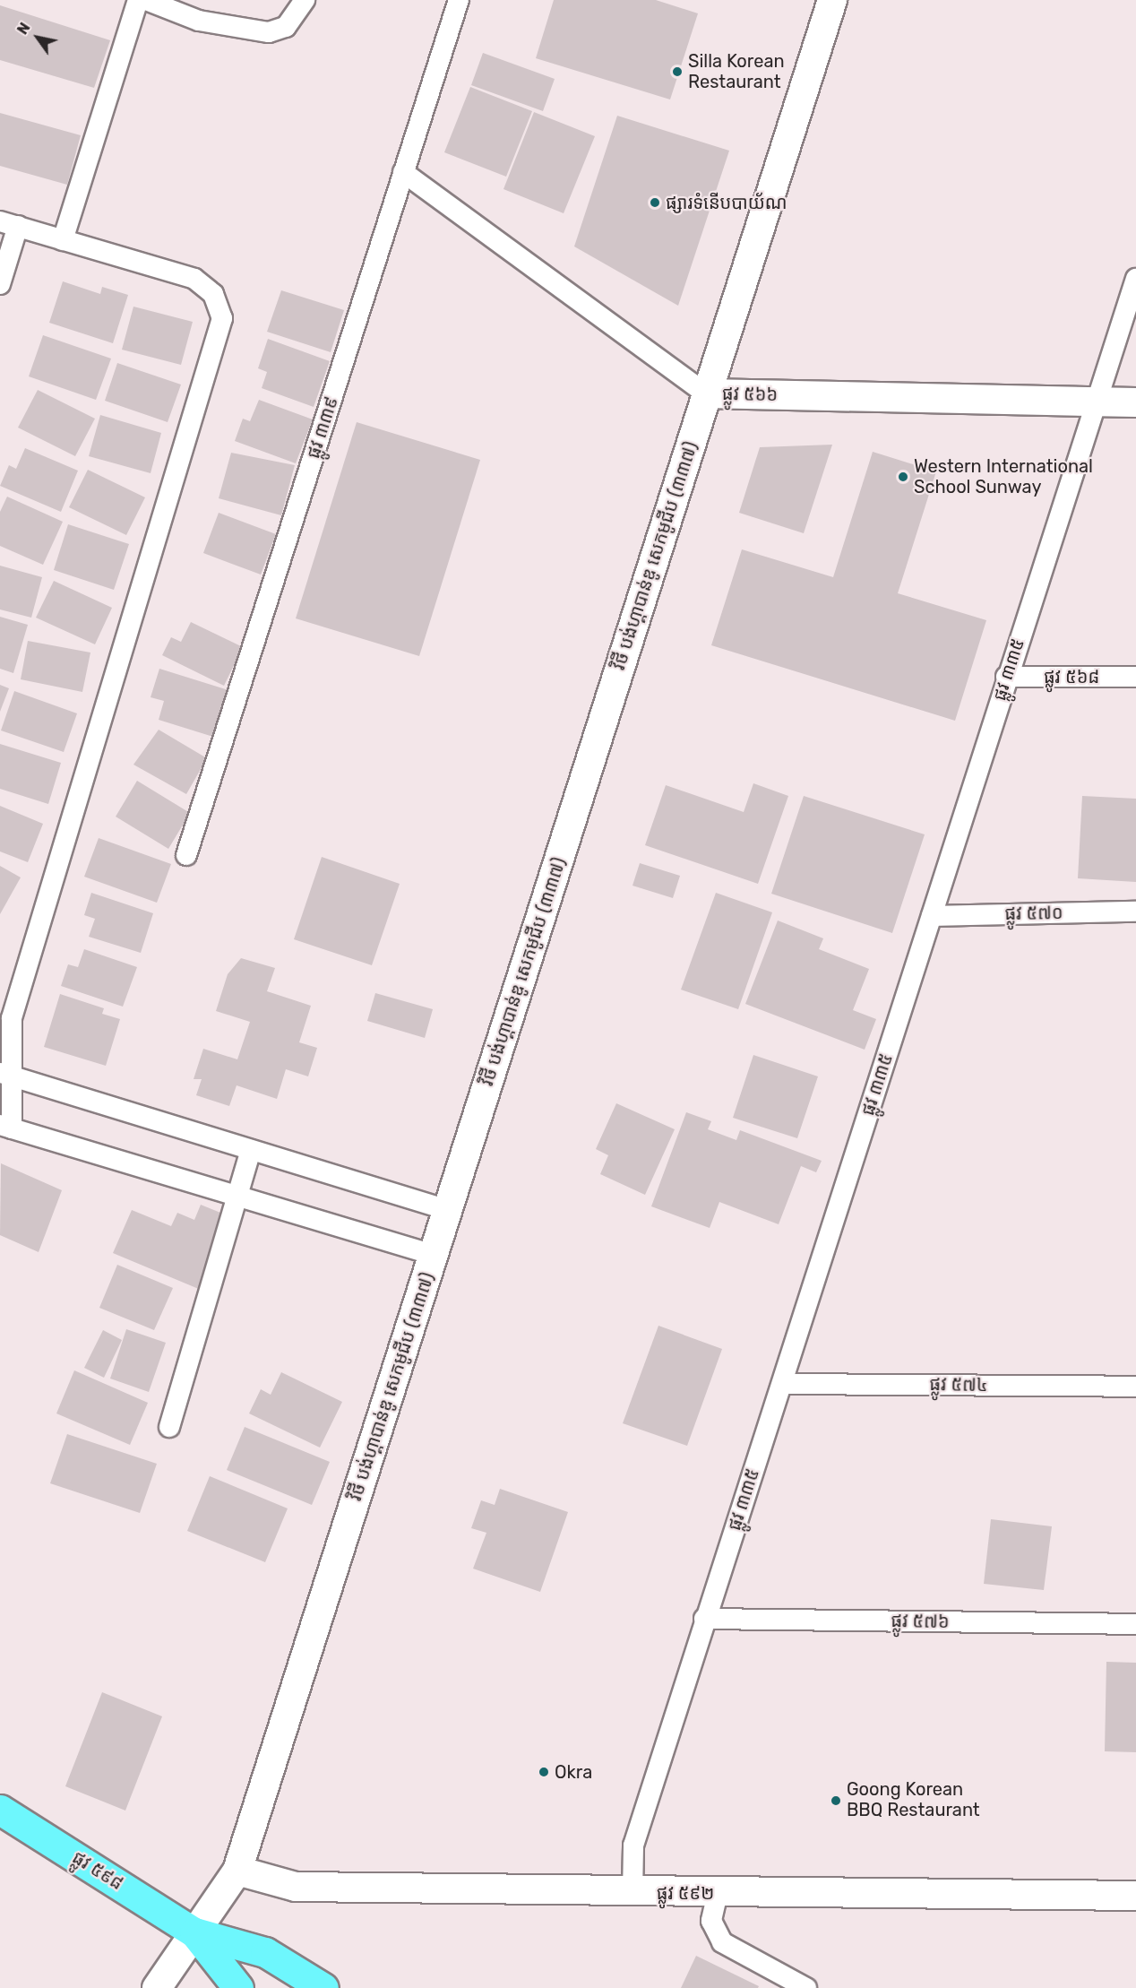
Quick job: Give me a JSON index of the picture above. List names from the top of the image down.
{
  "streets": {
    "main road": ["ផ្លូវ ៥៩៨"],
    "street": [
      "ផ្លូវ ៥៦៦",
      "ផ្លូវ ៣៣៩",
      "វិថី បង់ហ្គាបាន់ឌូ សេកមូជីប (៣៣៧)",
      "ផ្លូវ ៣៣៥",
      "ផ្លូវ ៥៦៨",
      "ផ្លូវ ៥៧០",
      "ផ្លូវ ៥៧៤",
      "ផ្លូវ ៥៧៦",
      "ផ្លូវ ៥៩២"
    ]
  },
  "crossings": [
    ["ផ្លូវ ៥៦៦", "ផ្លូវ ៣៣៩"],
    ["ផ្លូវ ៥៦៦", "វិថី បង់ហ្គាបាន់ឌូ សេកមូជីប (៣៣៧)"],
    ["ផ្លូវ ៥៦៦", "ផ្លូវ ៣៣៥"],
    ["វិថី បង់ហ្គាបាន់ឌូ សេកមូជីប (៣៣៧)", "ផ្លូវ ៥៩៨"],
    ["វិថី បង់ហ្គាបាន់ឌូ សេកមូជីប (៣៣៧)", "ផ្លូវ ៥៩២"],
    ["ផ្លូវ ៣៣៥", "ផ្លូវ ៥៦៨"],
    ["ផ្លូវ ៣៣៥", "ផ្លូវ ៥៧០"],
    ["ផ្លូវ ៣៣៥", "ផ្លូវ ៥៧៤"],
    ["ផ្លូវ ៣៣៥", "ផ្លូវ ៥៧៦"],
    ["ផ្លូវ ៣៣៥", "ផ្លូវ ៥៩២"]
  ],
  "places": [
    "Silla Korean Restaurant",
    "ផ្សារទំនើបបាយ័ណ",
    "Western International School Sunway",
    "Okra",
    "Goong Korean BBQ Restaurant"
  ],
  "north": "top left"
}
